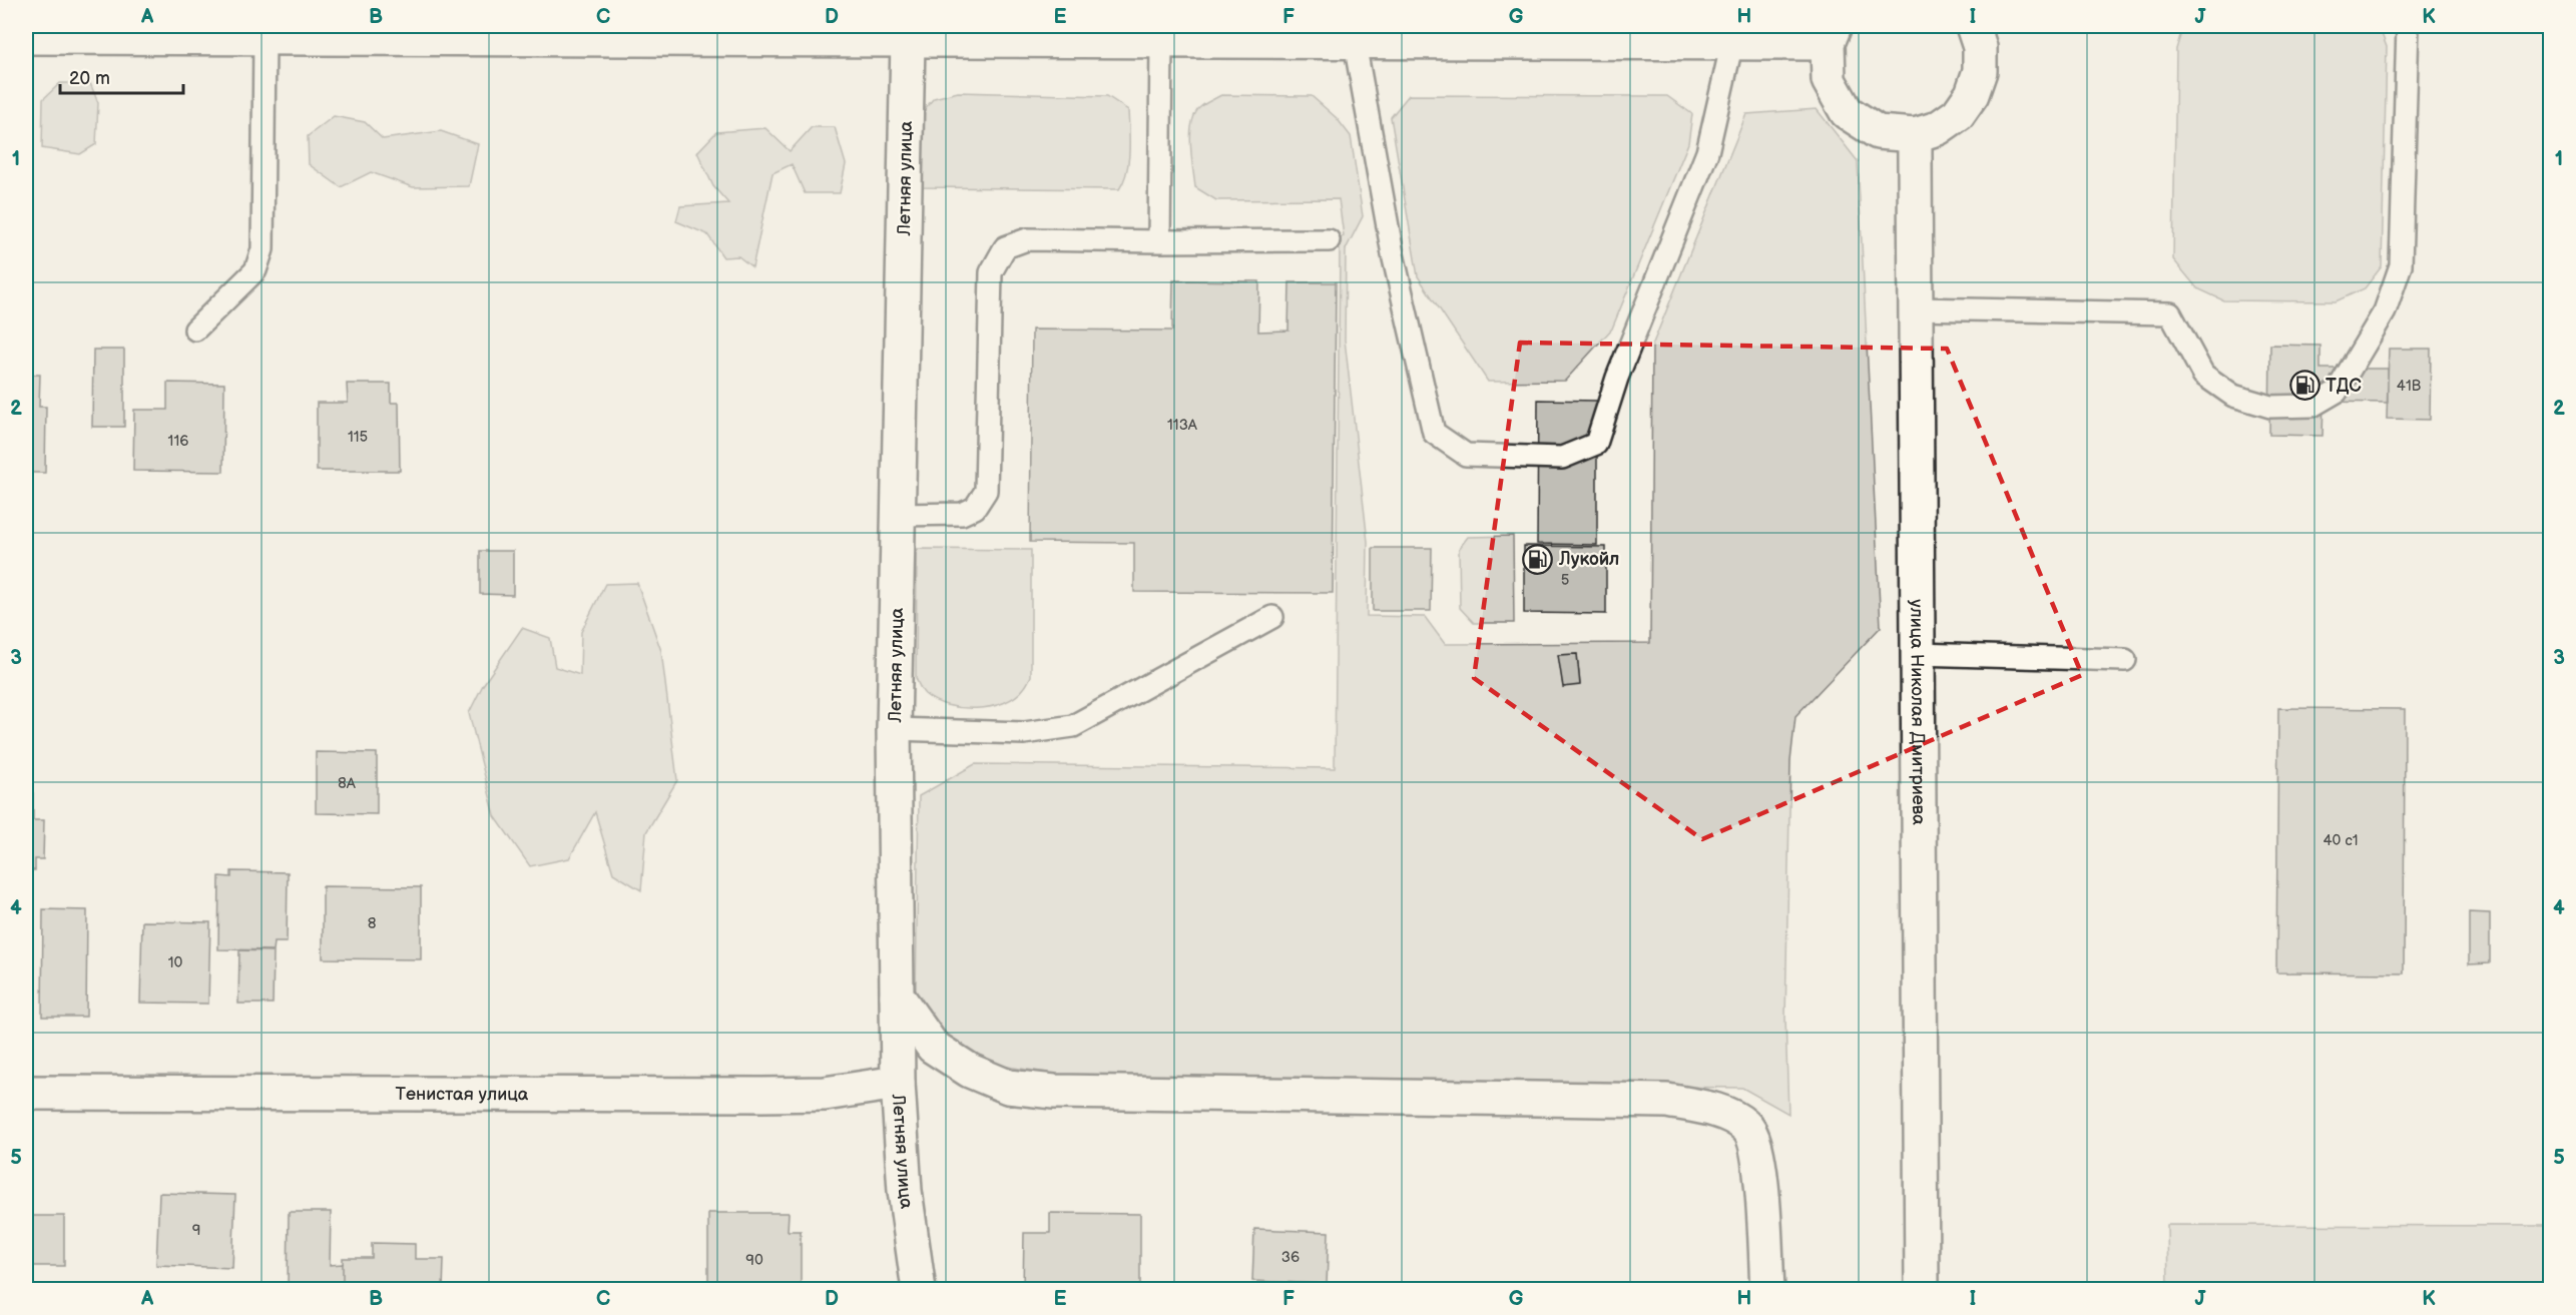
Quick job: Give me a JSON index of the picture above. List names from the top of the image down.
{
  "streets": {
    "main road": ["Летняя улица", "улица Николая Дмитриева", "Тенистая улица"]
  },
  "crossings": [
    ["Летняя улица", "Тенистая улица"]
  ],
  "places": {
    "fuel station": ["ТДС", "Лукойл"]
  },
  "house_numbers": [
    "41В",
    "113А",
    "115",
    "116",
    "5",
    "8А",
    "40 с1",
    "8",
    "10",
    "9",
    "36",
    "90"
  ],
  "scale_bar": "20 m",
  "grid": {
    "columns": [
      "A",
      "B",
      "C",
      "D",
      "E",
      "F",
      "G",
      "H",
      "I",
      "J",
      "K"
    ],
    "rows": [
      "1",
      "2",
      "3",
      "4",
      "5"
    ]
  }
}
